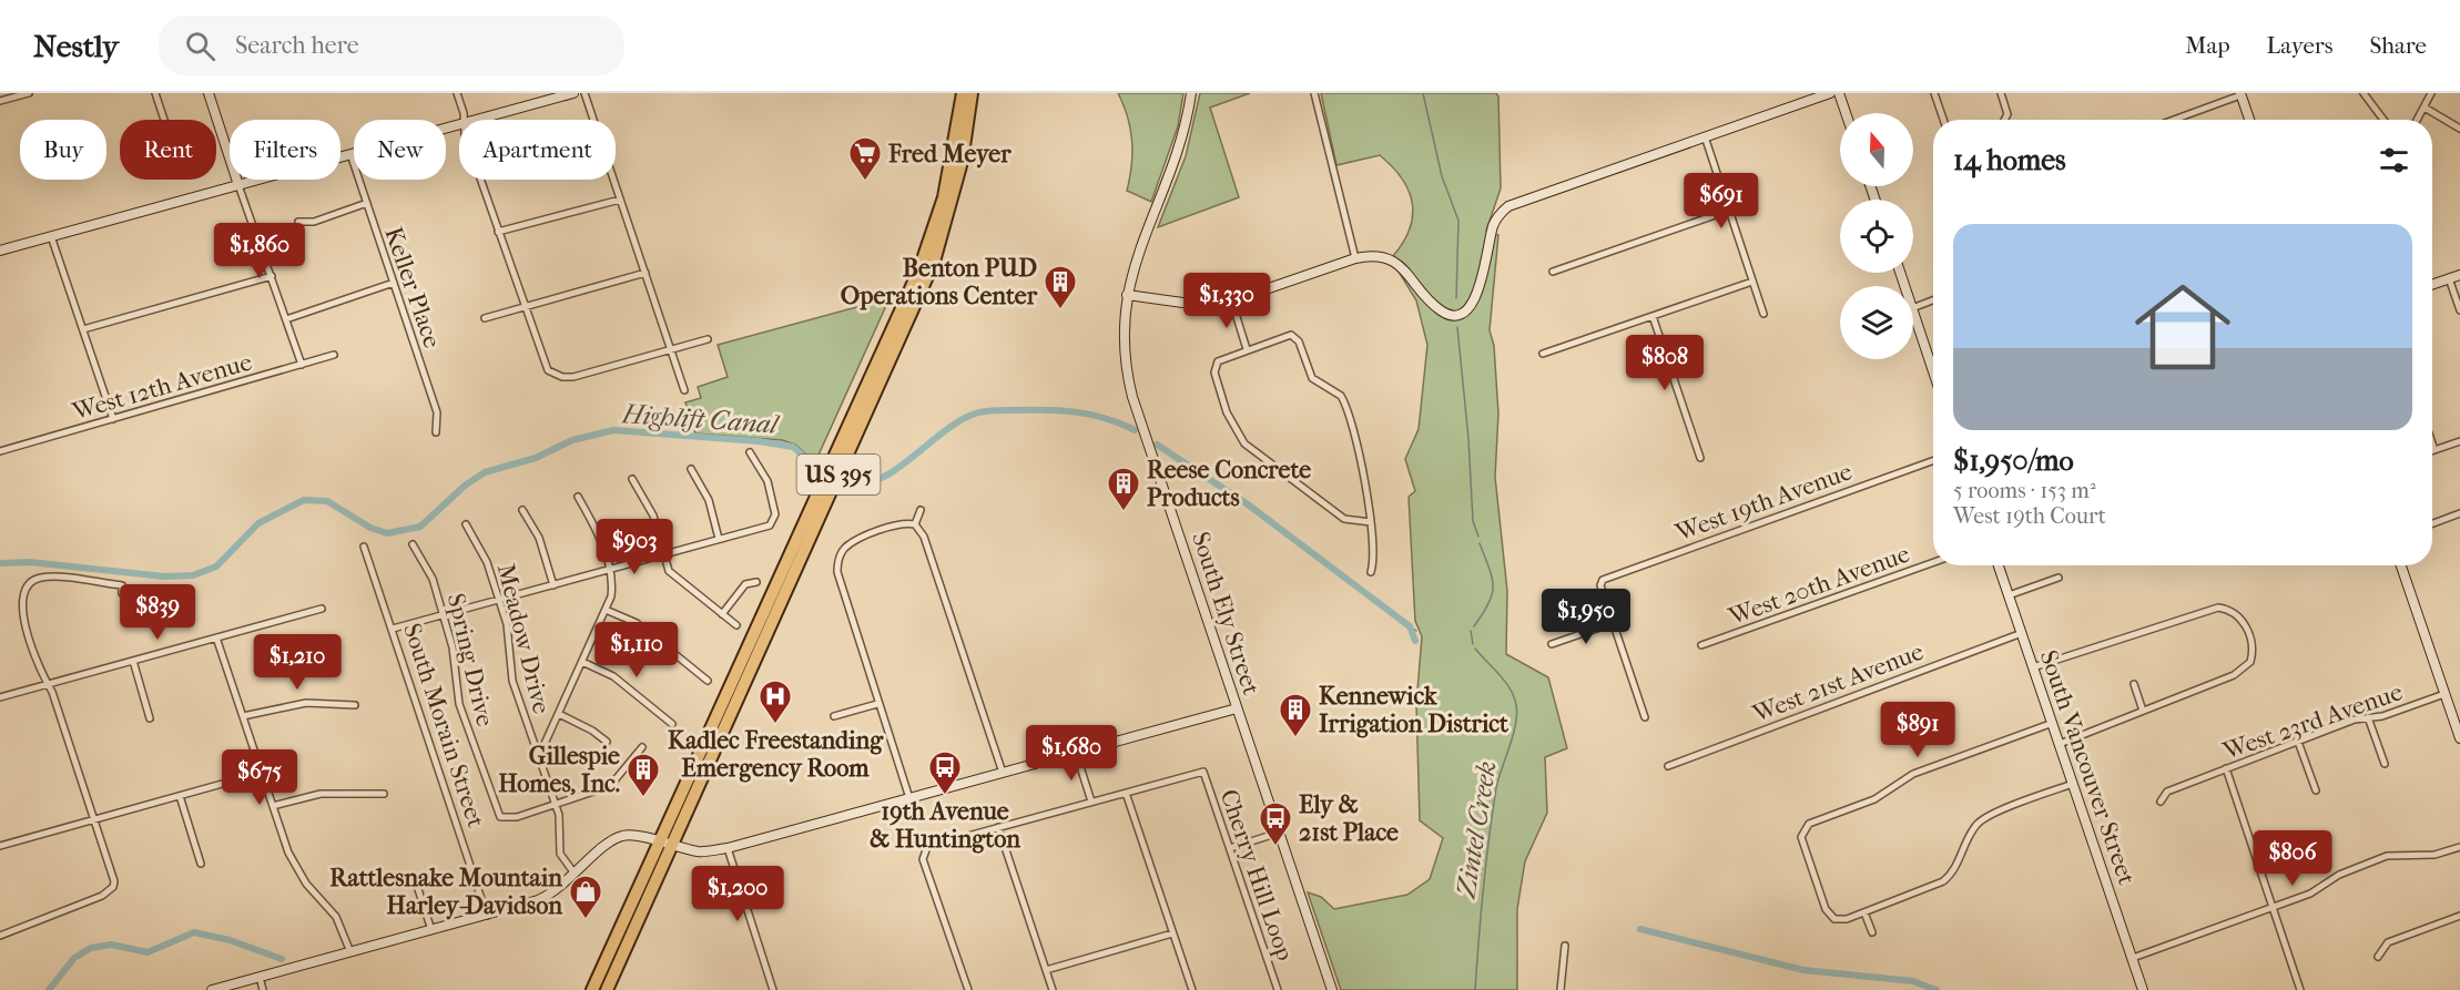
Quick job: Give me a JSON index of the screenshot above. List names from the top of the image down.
{
  "streets": {
    "highway": ["US 395"],
    "street": [
      "Keller Place",
      "West 12th Avenue",
      "West 19th Avenue",
      "West 20th Avenue",
      "South Ely Street",
      "Meadow Drive",
      "Spring Drive",
      "West 21st Avenue",
      "West 23rd Avenue",
      "South Morain Street",
      "South Vancouver Street",
      "Cherry Hill Loop"
    ]
  },
  "crossings": [
    ["Meadow Drive", "Spring Drive"],
    ["West 21st Avenue", "South Vancouver Street"]
  ],
  "water": ["Highlift Canal", "Zintel Creek"],
  "places": {
    "supermarket": ["Fred Meyer"],
    "building": [
      "Benton PUD Operations Center",
      "Reese Concrete Products",
      "Kennewick Irrigation District",
      "Gillespie Homes, Inc."
    ],
    "hospital": ["Kadlec Freestanding Emergency Room"],
    "bus stop": ["19th Avenue & Huntington", "Ely & 21st Place"],
    "shop": ["Rattlesnake Mountain Harley-Davidson"]
  },
  "north": "top",
  "page": {
    "header": "Nestly",
    "search": "Search here",
    "nav": ["Map", "Layers", "Share"],
    "chip": [
      "Buy",
      "Rent",
      "Filters",
      "New",
      "Apartment"
    ],
    "heading": "14 homes",
    "price": [
      "$691",
      "$1,860",
      "$1,330",
      "$808",
      "$903",
      "$839",
      "$1,950",
      "$1,110",
      "$1,210",
      "$891",
      "$1,680",
      "$675",
      "$806",
      "$1,200"
    ],
    "list": [
      {
        "name": "$1,950/mo",
        "note": "5 rooms · 153 m² · West 19th Court"
      }
    ]
  }
}
